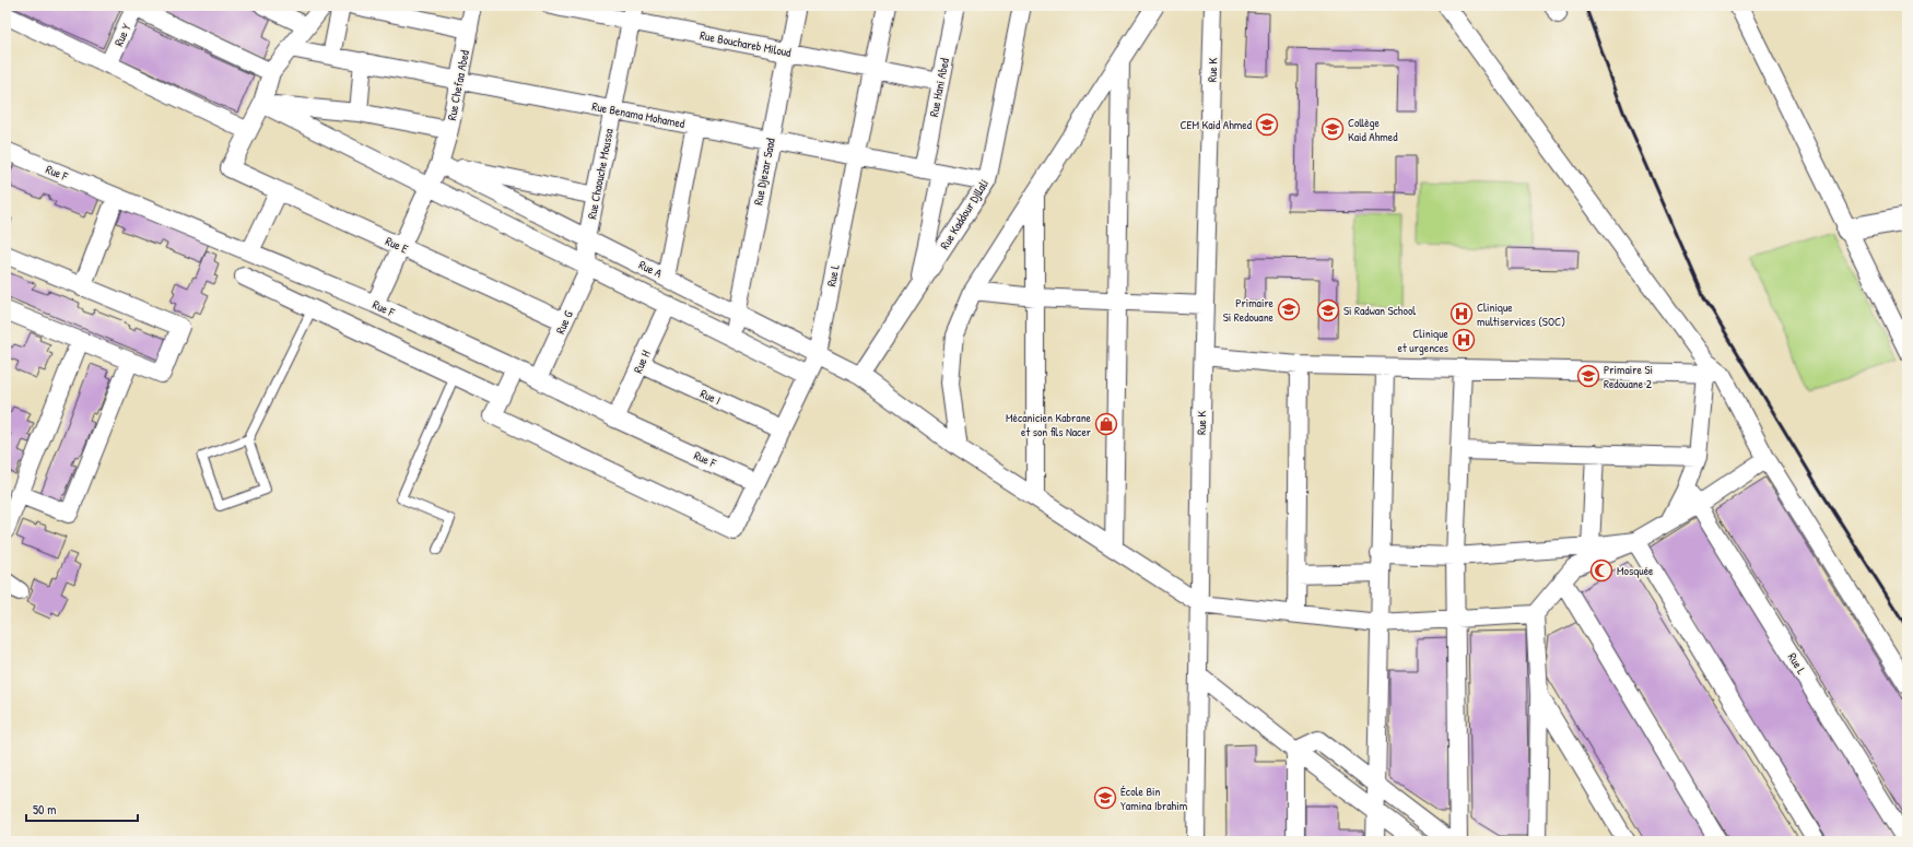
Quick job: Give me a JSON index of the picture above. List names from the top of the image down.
{
  "streets": {
    "street": [
      "Rue Y",
      "Rue Bouchareb Miloud",
      "Rue K",
      "Rue Chefaa Abed",
      "Rue Hani Abed",
      "Rue Benama Mohamed",
      "Rue Djezar Saad",
      "Rue F",
      "Rue Chaouche Moussa",
      "Rue Kaddour Djllali",
      "Rue E",
      "Rue A",
      "Rue L",
      "Rue G",
      "Rue H",
      "Rue I"
    ]
  },
  "crossings": [
    ["Rue Bouchareb Miloud", "Rue Hani Abed"],
    ["Rue Bouchareb Miloud", "Rue Djezar Saad"],
    ["Rue Bouchareb Miloud", "Rue Chaouche Moussa"],
    ["Rue Bouchareb Miloud", "Rue L"],
    ["Rue K", "Rue A"],
    ["Rue Chefaa Abed", "Rue Benama Mohamed"],
    ["Rue Chefaa Abed", "Rue F"],
    ["Rue Chefaa Abed", "Rue E"],
    ["Rue Chefaa Abed", "Rue A"],
    ["Rue Hani Abed", "Rue Benama Mohamed"],
    ["Rue Benama Mohamed", "Rue Djezar Saad"],
    ["Rue Benama Mohamed", "Rue Chaouche Moussa"],
    ["Rue Benama Mohamed", "Rue Kaddour Djllali"],
    ["Rue Benama Mohamed", "Rue L"],
    ["Rue Benama Mohamed", "Rue H"],
    ["Rue Djezar Saad", "Rue A"],
    ["Rue F", "Rue L"],
    ["Rue F", "Rue G"],
    ["Rue F", "Rue H"],
    ["Rue Chaouche Moussa", "Rue A"],
    ["Rue Chaouche Moussa", "Rue G"],
    ["Rue Kaddour Djllali", "Rue A"],
    ["Rue E", "Rue G"],
    ["Rue A", "Rue L"],
    ["Rue A", "Rue H"],
    ["Rue L", "Rue I"],
    ["Rue H", "Rue I"]
  ],
  "places": {
    "school or university": [
      "CEM Kaid Ahmed",
      "Collège Kaid Ahmed",
      "Primaire Si Redouane",
      "Si Radwan School",
      "Primaire Si Redouane 2",
      "École Bin Yamina Ibrahim"
    ],
    "hospital": ["Clinique multiservices (SOC)", "Clinique et urgences"],
    "shop": ["Mécanicien Kabrane et son fils Nacer"],
    "mosque": ["Mosquée"]
  },
  "scale_bar": "50 m"
}
